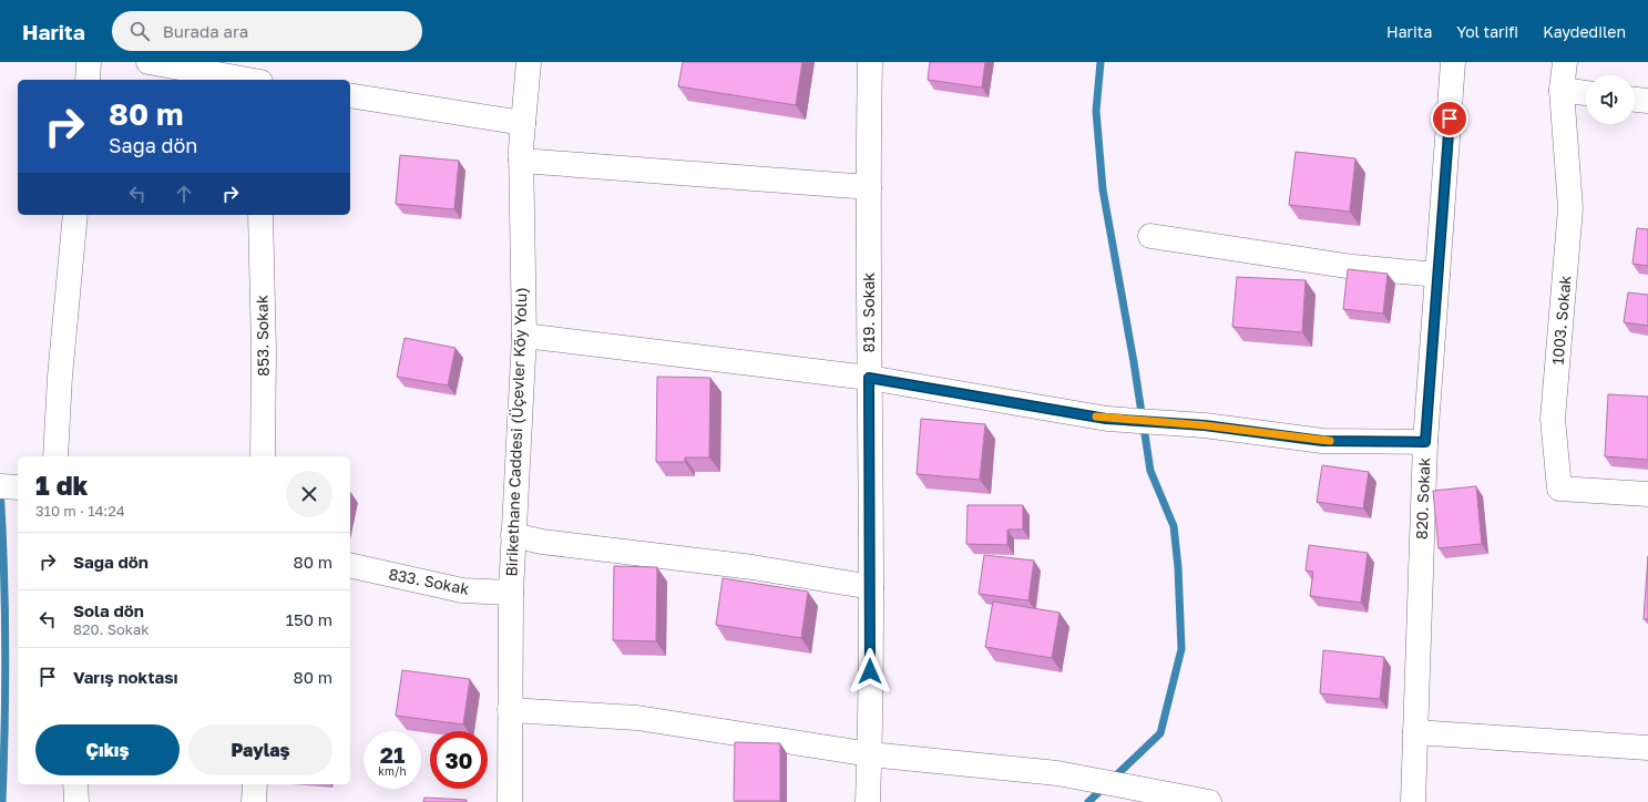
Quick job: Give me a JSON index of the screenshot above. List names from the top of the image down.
{
  "streets": {
    "street": [
      "819. Sokak",
      "1003. Sokak",
      "853. Sokak",
      "Birikethane Caddesi (Üçevler Köy Yolu)",
      "820. Sokak",
      "833. Sokak"
    ]
  },
  "crossings": [
    ["Birikethane Caddesi (Üçevler Köy Yolu)", "833. Sokak"]
  ],
  "page": {
    "header": "Harita",
    "search": "Burada ara",
    "nav": ["Harita", "Yol tarifi", "Kaydedilen"],
    "turn": ["80 m", "Sağa dön"],
    "heading": ["1 dk", "310 m · 14:24"],
    "list": [
      {
        "name": "Sağa dön",
        "value": "80 m"
      },
      {
        "name": "Sola dön",
        "note": "820. Sokak",
        "value": "150 m"
      },
      {
        "name": "Varış noktası",
        "value": "80 m"
      }
    ],
    "buttons": ["Çıkış", "Paylaş"],
    "speed": "21 km/h",
    "limit": "30"
  }
}
